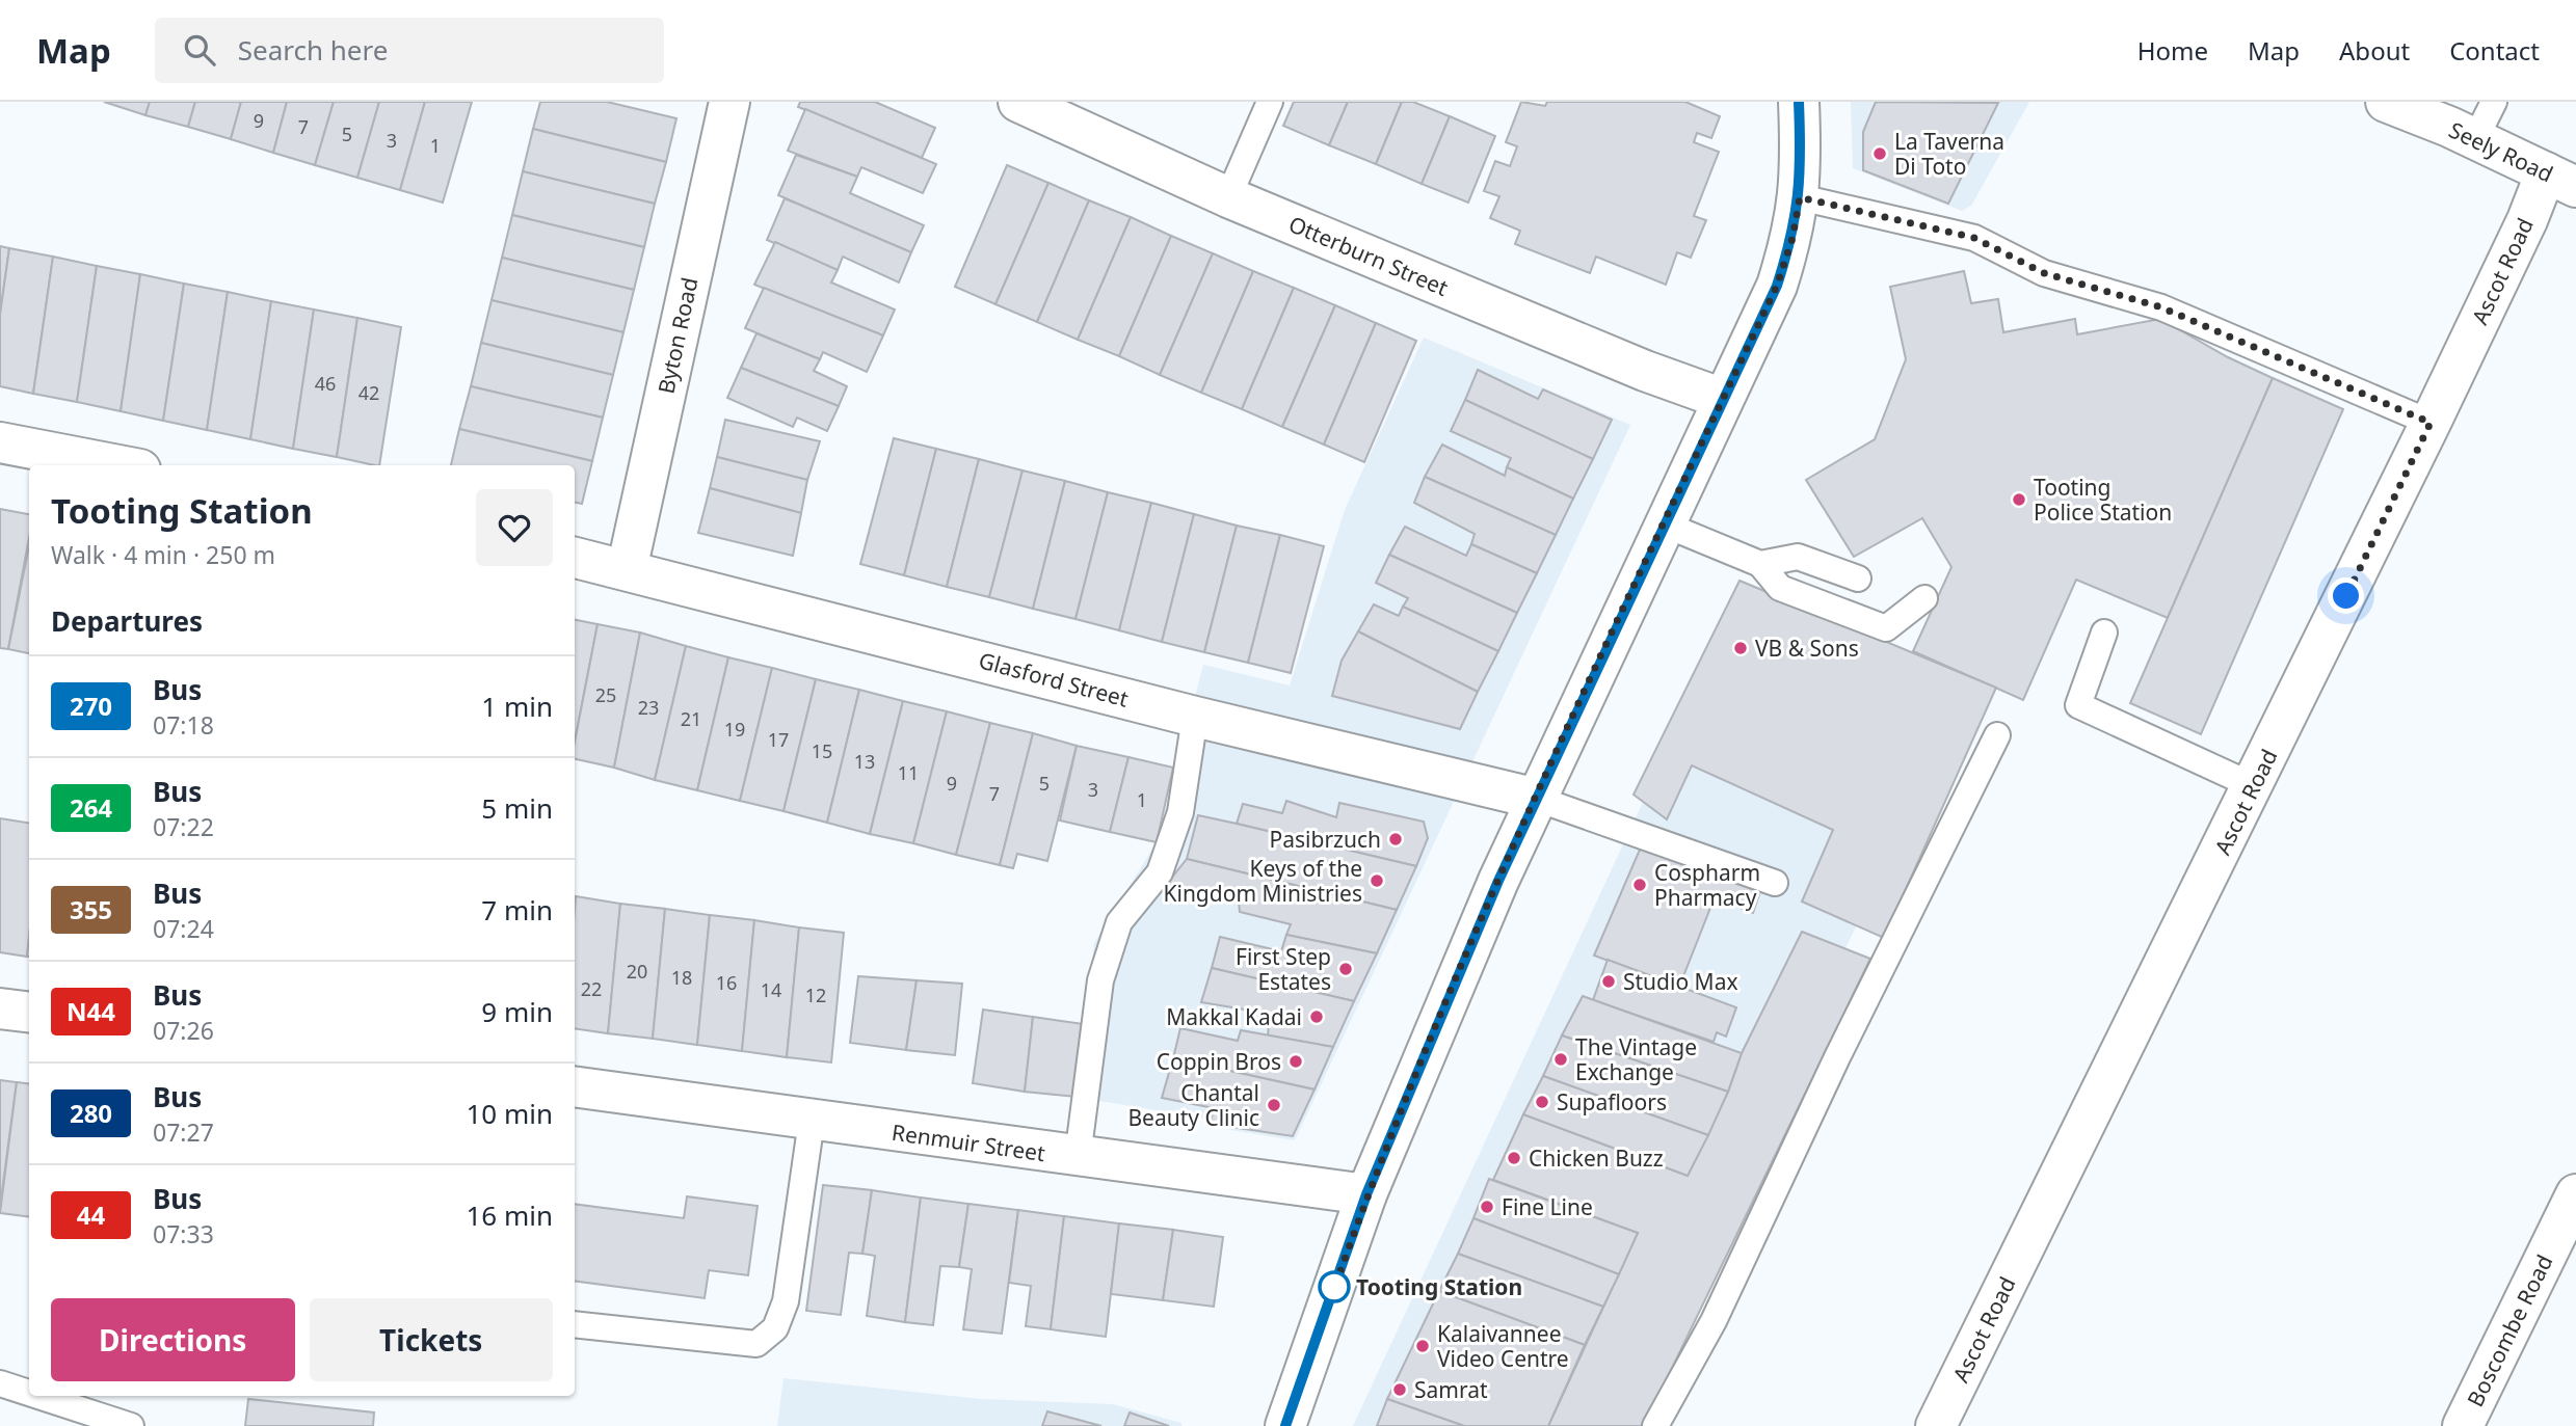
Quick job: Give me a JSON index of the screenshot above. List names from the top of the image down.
{
  "streets": {
    "street": [
      "Seely Road",
      "Otterburn Street",
      "Ascot Road",
      "Byton Road",
      "Glasford Street",
      "Renmuir Street",
      "Boscombe Road"
    ]
  },
  "crossings": [
    ["Seely Road", "Ascot Road"],
    ["Byton Road", "Glasford Street"]
  ],
  "places": [
    "La Taverna Di Toto",
    "Tooting Police Station",
    "VB & Sons",
    "Pasibrzuch",
    "Keys of the Kingdom Ministries",
    "Cospharm Pharmacy",
    "First Step Estates",
    "Studio Max",
    "Makkal Kadai",
    "The Vintage Exchange",
    "Coppin Bros",
    "Supafloors",
    "Chantal Beauty Clinic",
    "Chicken Buzz",
    "Fine Line",
    "Tooting Station",
    "Kalaivannee Video Centre",
    "Samrat"
  ],
  "lines": ["bus line 270"],
  "house_numbers": [
    "9",
    "7",
    "5",
    "3",
    "1",
    "46",
    "42",
    "25",
    "23",
    "21",
    "19",
    "17",
    "15",
    "13",
    "11",
    "9",
    "5",
    "3",
    "7",
    "1",
    "20",
    "18",
    "16",
    "22",
    "14",
    "12"
  ],
  "page": {
    "header": "Map",
    "search": "Search here",
    "nav": [
      "Home",
      "Map",
      "About",
      "Contact"
    ],
    "heading": [
      ["Tooting Station", "Walk · 4 min · 250 m"],
      "Departures"
    ],
    "list": [
      {
        "mark": "270",
        "name": "Bus",
        "note": "07:18",
        "value": "1 min"
      },
      {
        "mark": "264",
        "name": "Bus",
        "note": "07:22",
        "value": "5 min"
      },
      {
        "mark": "355",
        "name": "Bus",
        "note": "07:24",
        "value": "7 min"
      },
      {
        "mark": "N44",
        "name": "Bus",
        "note": "07:26",
        "value": "9 min"
      },
      {
        "mark": "280",
        "name": "Bus",
        "note": "07:27",
        "value": "10 min"
      },
      {
        "mark": "44",
        "name": "Bus",
        "note": "07:33",
        "value": "16 min"
      }
    ],
    "buttons": ["Directions", "Tickets"]
  }
}
